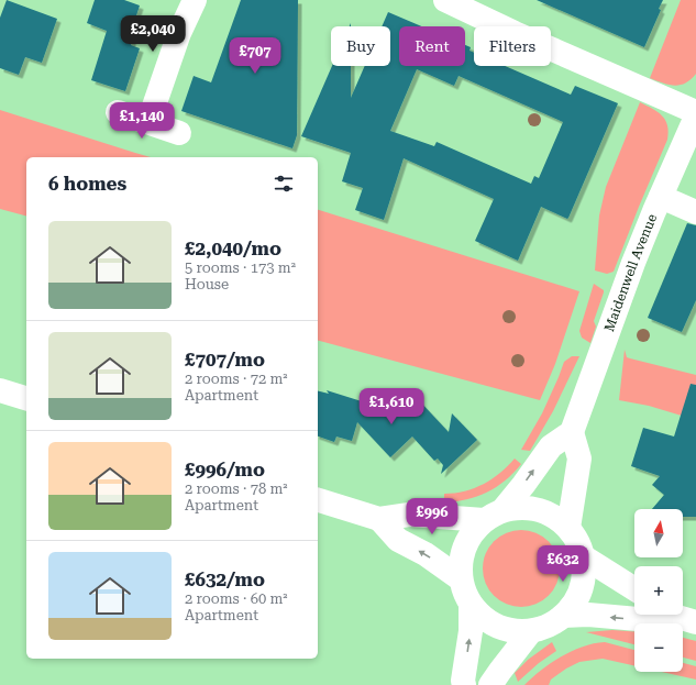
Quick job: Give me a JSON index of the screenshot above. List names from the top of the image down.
{
  "streets": {
    "street": ["Maidenwell Avenue"]
  },
  "north": "top",
  "page": {
    "price": [
      "£2,040",
      "£707",
      "£1,140",
      "£1,610",
      "£996",
      "£632"
    ],
    "chip": ["Buy", "Rent", "Filters"],
    "heading": "6 homes",
    "list": [
      {
        "name": "£2,040/mo",
        "note": "5 rooms · 173 m² · House"
      },
      {
        "name": "£707/mo",
        "note": "2 rooms · 72 m² · Apartment"
      },
      {
        "name": "£996/mo",
        "note": "2 rooms · 78 m² · Apartment"
      },
      {
        "name": "£632/mo",
        "note": "2 rooms · 60 m² · Apartment"
      }
    ],
    "map_buttons": ["+", "−"]
  }
}
